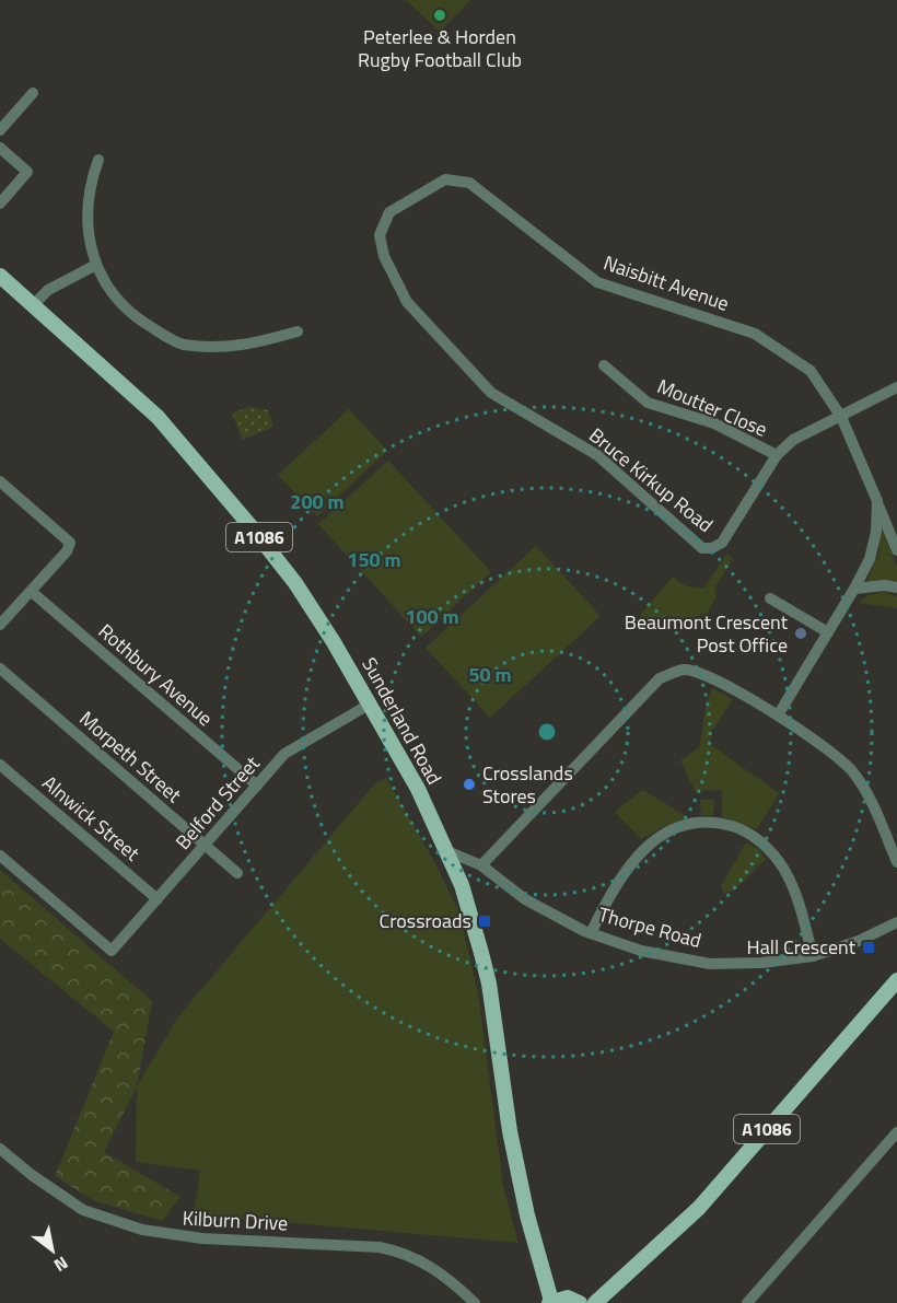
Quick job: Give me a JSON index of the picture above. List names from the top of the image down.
{
  "streets": {
    "main road": ["A1086", "Sunderland Road"],
    "street": [
      "Naisbitt Avenue",
      "Moutter Close",
      "Bruce Kirkup Road",
      "Rothbury Avenue",
      "Morpeth Street",
      "Belford Street",
      "Alnwick Street",
      "Thorpe Road",
      "Kilburn Drive"
    ]
  },
  "crossings": [
    ["Naisbitt Avenue", "Bruce Kirkup Road"],
    ["Moutter Close", "Bruce Kirkup Road"],
    ["Rothbury Avenue", "Belford Street"],
    ["Sunderland Road", "Belford Street"],
    ["Sunderland Road", "Thorpe Road"],
    ["Morpeth Street", "Belford Street"],
    ["Belford Street", "Alnwick Street"]
  ],
  "places": {
    "other": ["Peterlee & Horden Rugby Football Club", "Beaumont Crescent Post Office", "Crosslands Stores"],
    "transit": ["Crossroads", "Hall Crescent"]
  },
  "north": "bottom right",
  "rings": [
    "200 m",
    "150 m",
    "100 m",
    "50 m"
  ]
}
